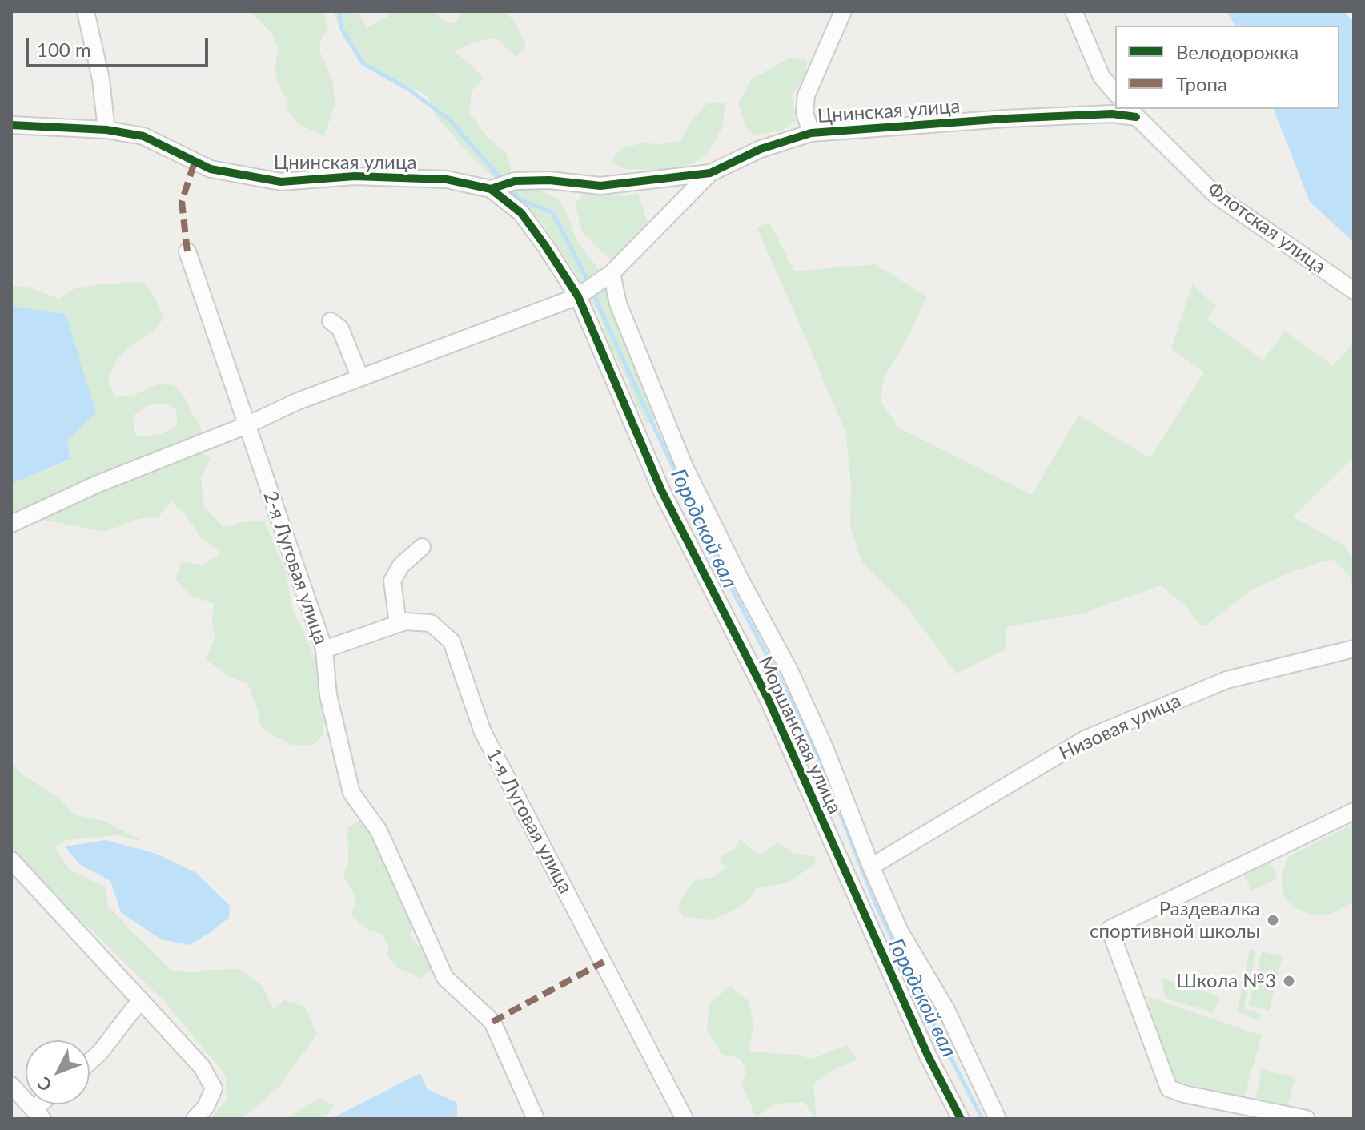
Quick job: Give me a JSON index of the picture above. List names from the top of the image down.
{
  "streets": {
    "street": [
      "Цнинская улица",
      "Флотская улица",
      "2-я Луговая улица",
      "Низовая улица",
      "Моршанская улица",
      "1-я Луговая улица"
    ]
  },
  "crossings": [
    ["Цнинская улица", "Флотская улица"],
    ["Цнинская улица", "2-я Луговая улица"],
    ["Цнинская улица", "Моршанская улица"],
    ["2-я Луговая улица", "1-я Луговая улица"],
    ["Низовая улица", "Моршанская улица"]
  ],
  "water": ["Городской вал"],
  "places": ["Раздевалка спортивной школы", "Школа №3"],
  "legend": ["Велодорожка", "Тропа"],
  "scale_bar": "100 m",
  "north": "bottom left"
}
